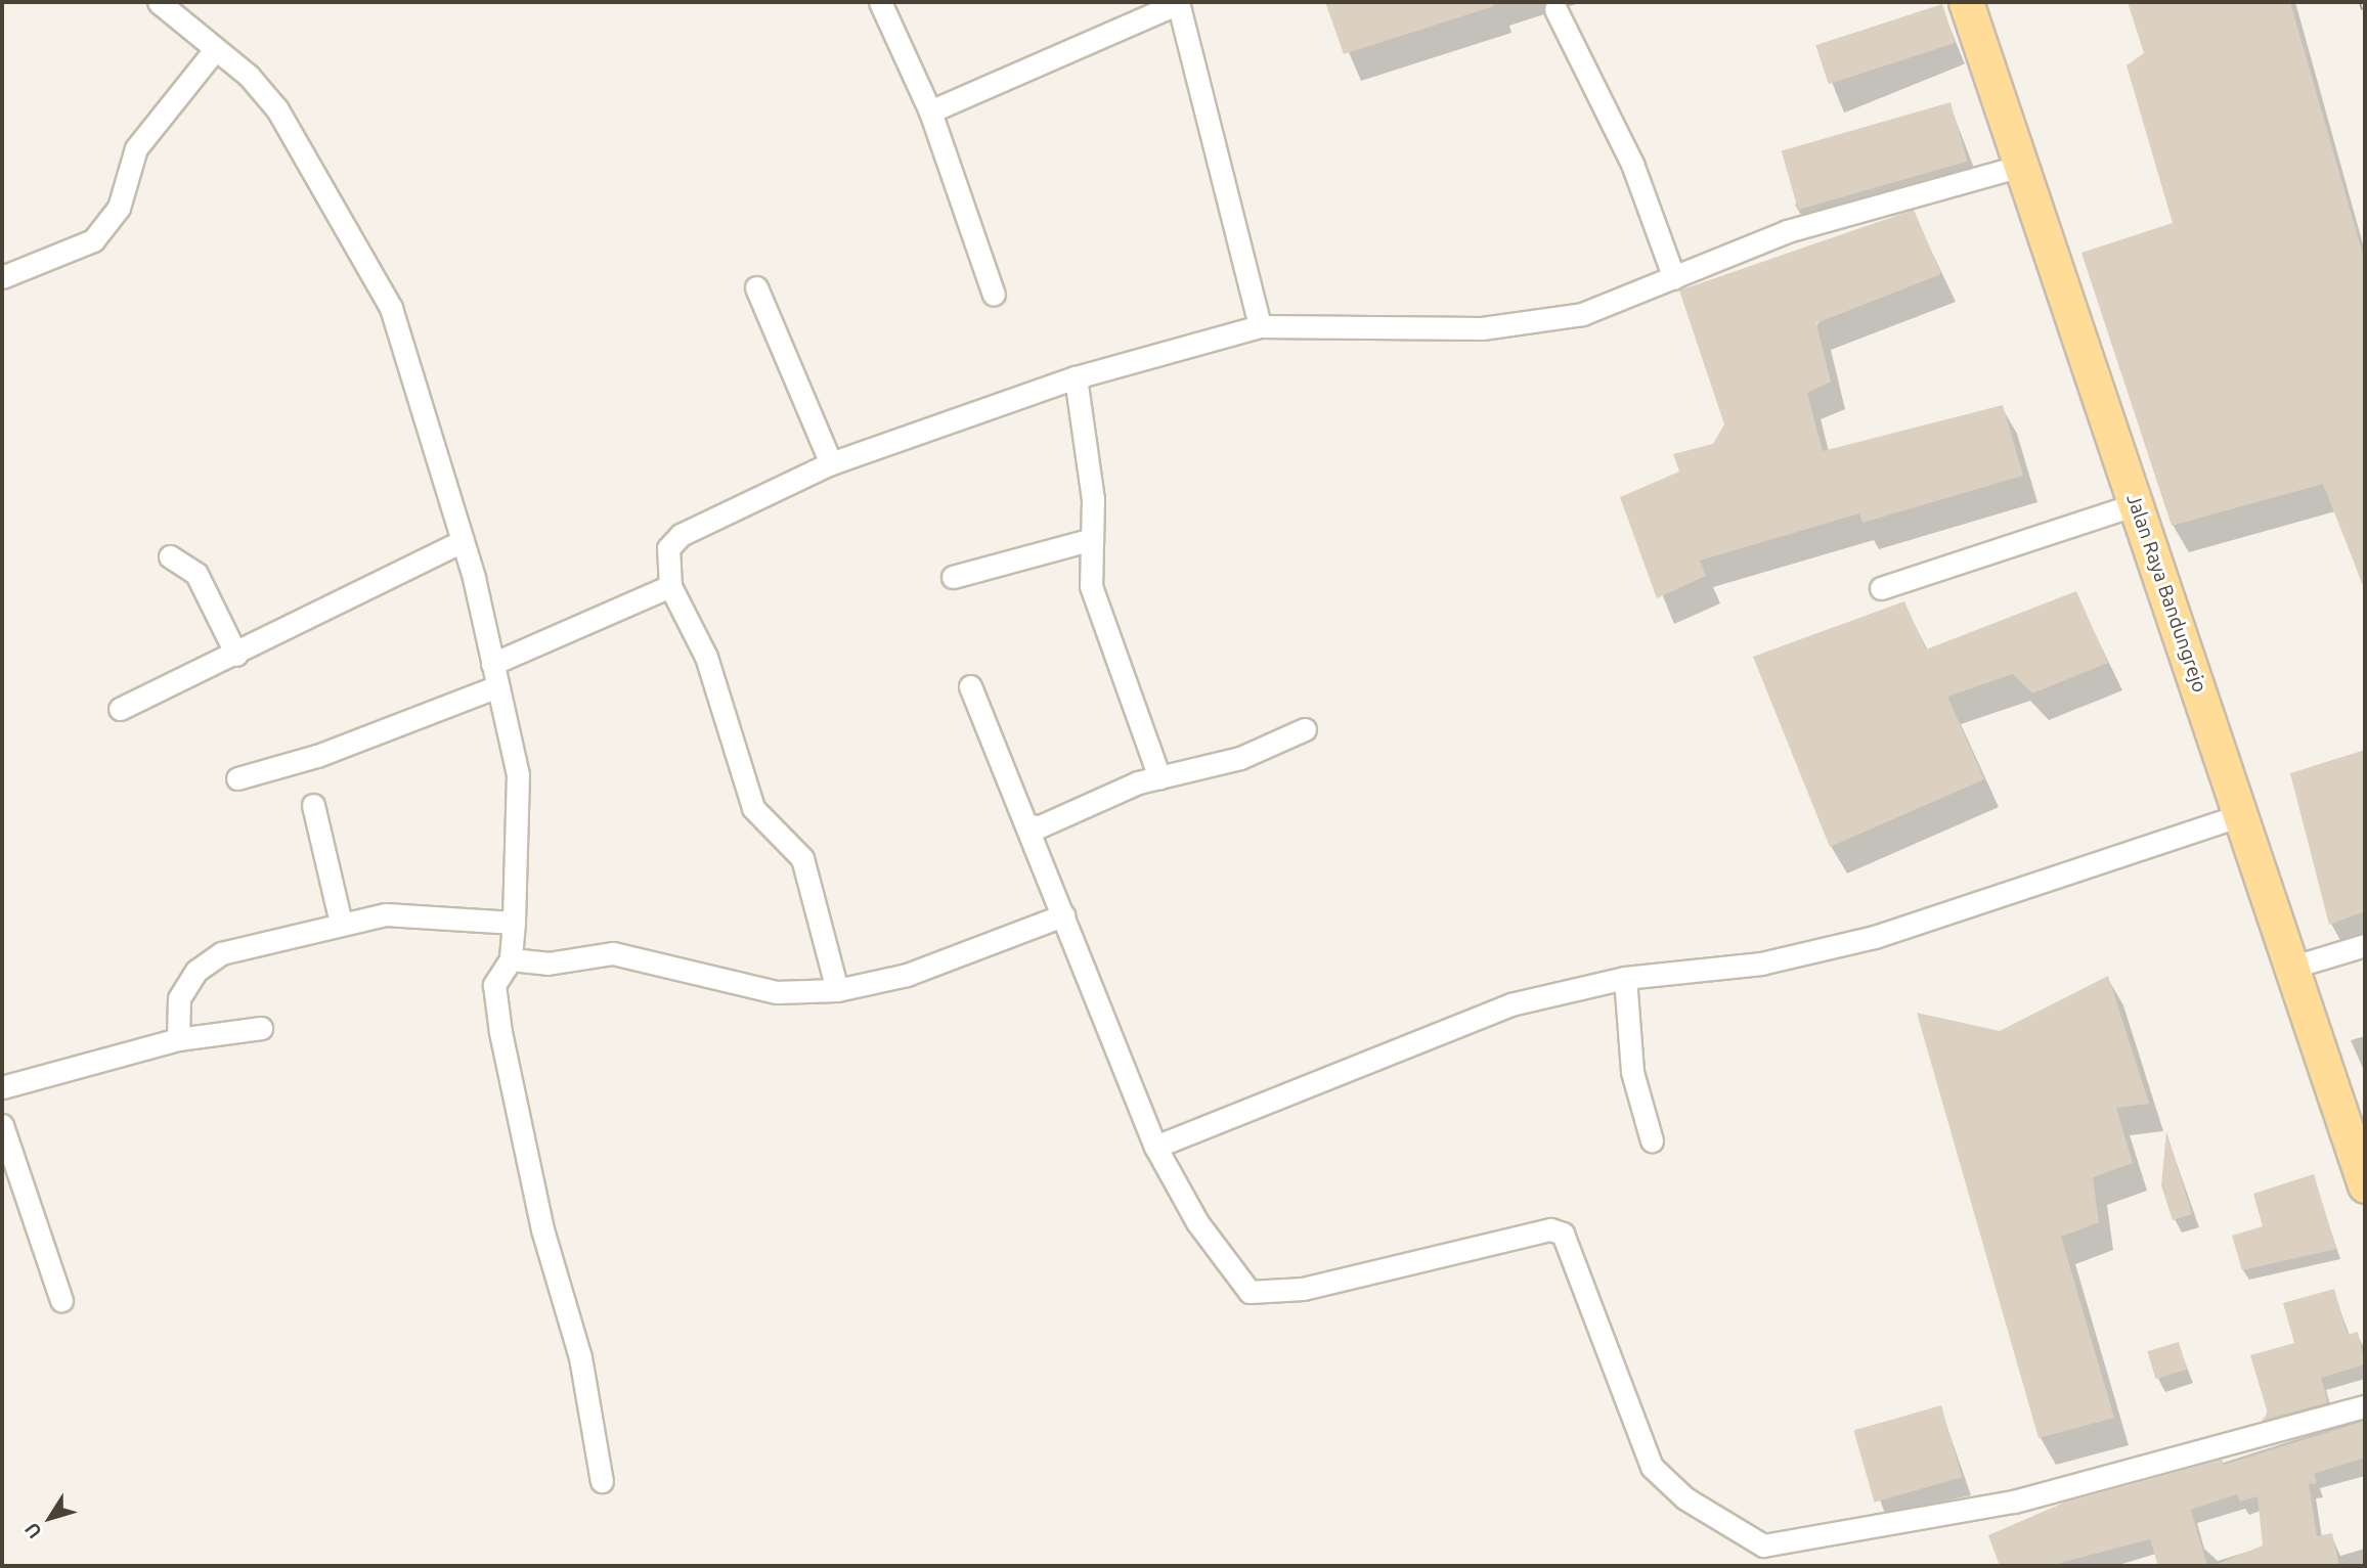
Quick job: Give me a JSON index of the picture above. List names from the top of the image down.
{
  "streets": {
    "main road": ["Jalan Raya Bandungrejo"]
  },
  "north": "bottom left"
}
